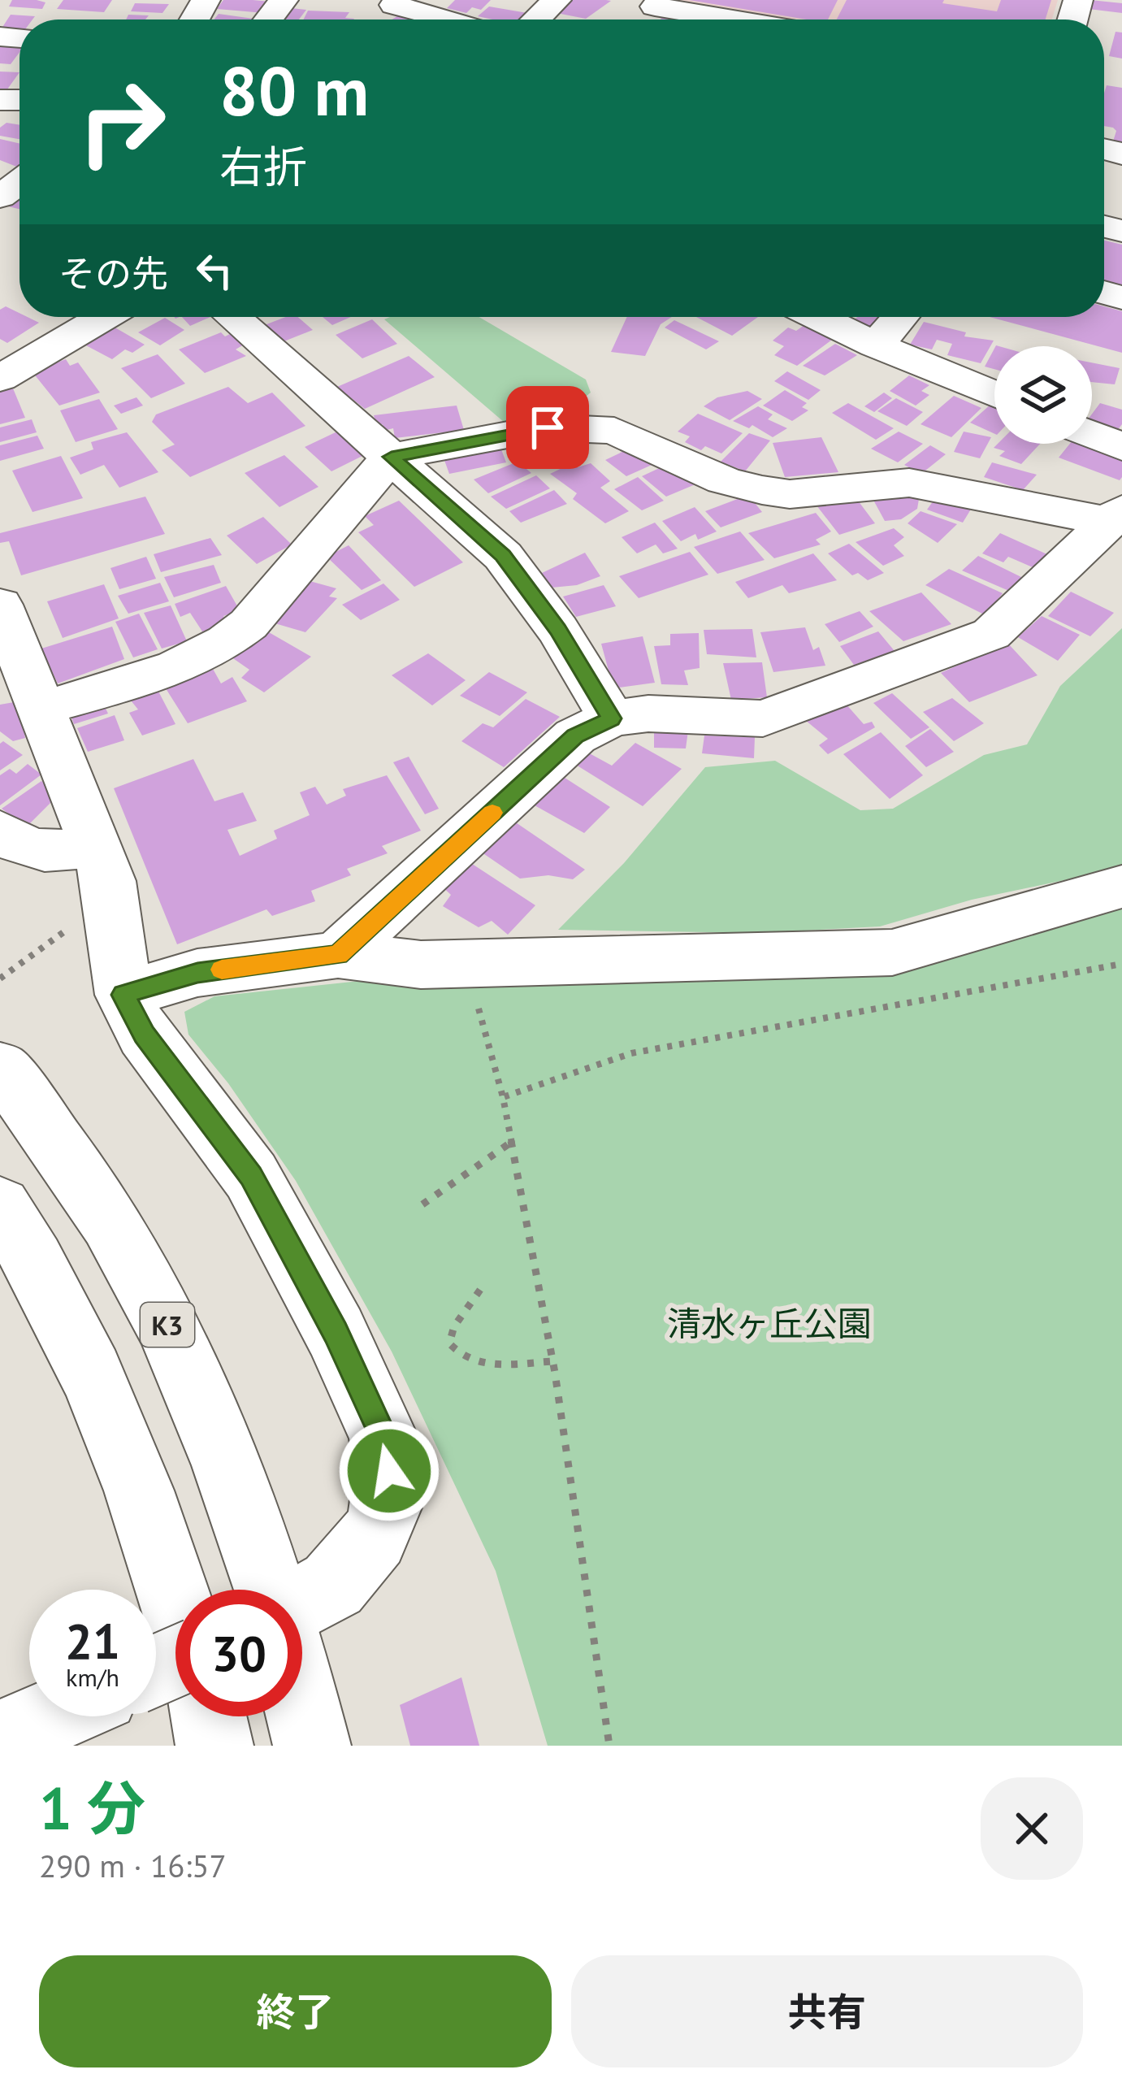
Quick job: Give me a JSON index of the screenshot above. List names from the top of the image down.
{
  "streets": {
    "main road": ["K3"]
  },
  "parks": ["清水ヶ丘公園"],
  "page": {
    "turn": ["80 m", "右折"],
    "then": "その先",
    "speed": "21 km/h",
    "limit": "30",
    "heading": ["1 分", "290 m · 16:57"],
    "buttons": ["終了", "共有"]
  }
}
